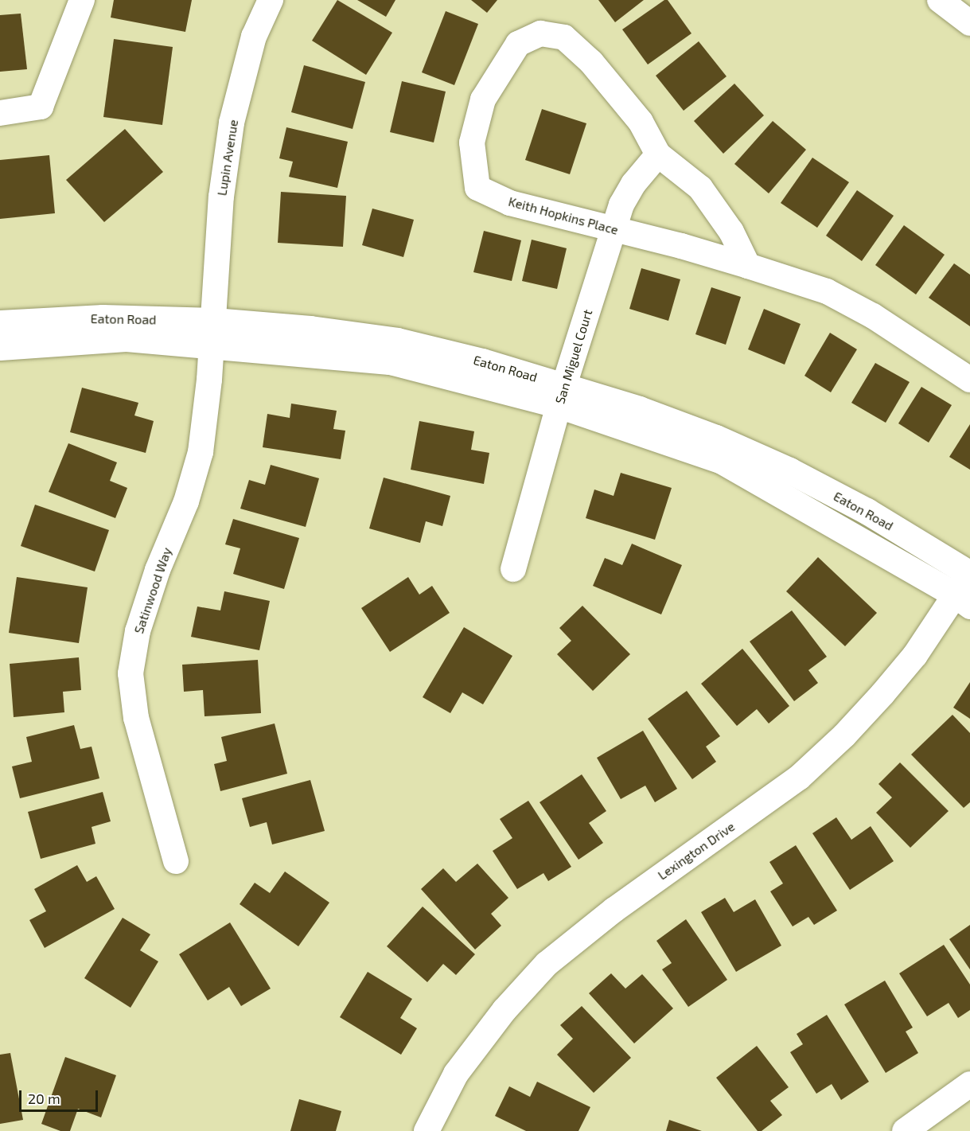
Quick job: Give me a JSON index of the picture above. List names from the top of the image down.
{
  "streets": {
    "street": [
      "Lupin Avenue",
      "Keith Hopkins Place",
      "Eaton Road",
      "San Miguel Court",
      "Satinwood Way",
      "Lexington Drive"
    ]
  },
  "crossings": [
    ["Lupin Avenue", "Eaton Road"],
    ["Lupin Avenue", "Satinwood Way"],
    ["Keith Hopkins Place", "San Miguel Court"],
    ["Eaton Road", "San Miguel Court"],
    ["Eaton Road", "Satinwood Way"],
    ["Eaton Road", "Lexington Drive"]
  ],
  "scale_bar": "20 m"
}
